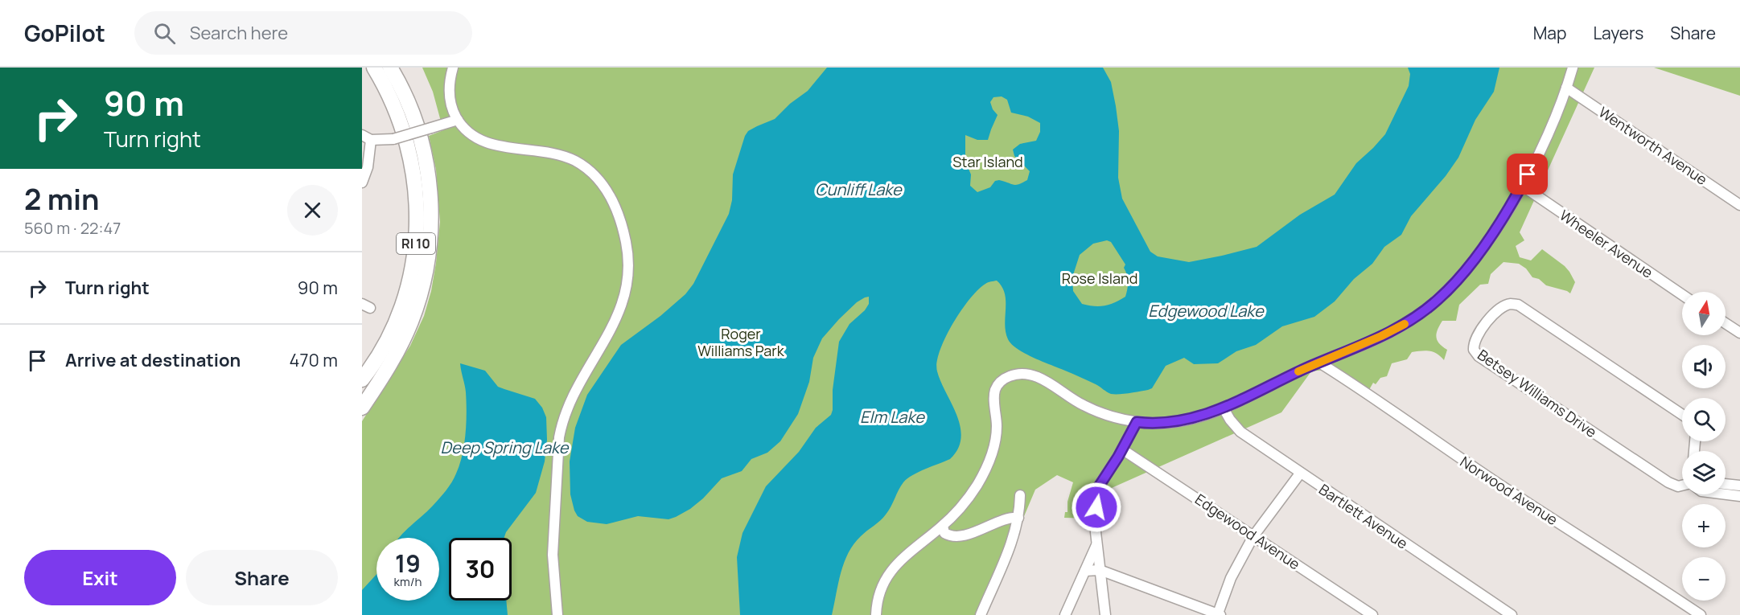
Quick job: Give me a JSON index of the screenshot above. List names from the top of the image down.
{
  "streets": {
    "highway": ["RI 10"],
    "street": [
      "Wentworth Avenue",
      "Wheeler Avenue",
      "Betsey Williams Drive",
      "Norwood Avenue",
      "Bartlett Avenue",
      "Edgewood Avenue"
    ]
  },
  "water": [
    "Cunliff Lake",
    "Edgewood Lake",
    "Elm Lake",
    "Deep Spring Lake"
  ],
  "parks": ["Star Island", "Rose Island", "Roger Williams Park"],
  "north": "top",
  "page": {
    "header": "GoPilot",
    "search": "Search here",
    "nav": ["Map", "Layers", "Share"],
    "turn": ["90 m", "Turn right"],
    "heading": ["2 min", "560 m · 22:47"],
    "list": [
      {
        "name": "Turn right",
        "value": "90 m"
      },
      {
        "name": "Arrive at destination",
        "value": "470 m"
      }
    ],
    "map_buttons": ["+", "−"],
    "speed": "19 km/h",
    "limit": "30",
    "buttons": ["Exit", "Share"]
  }
}
